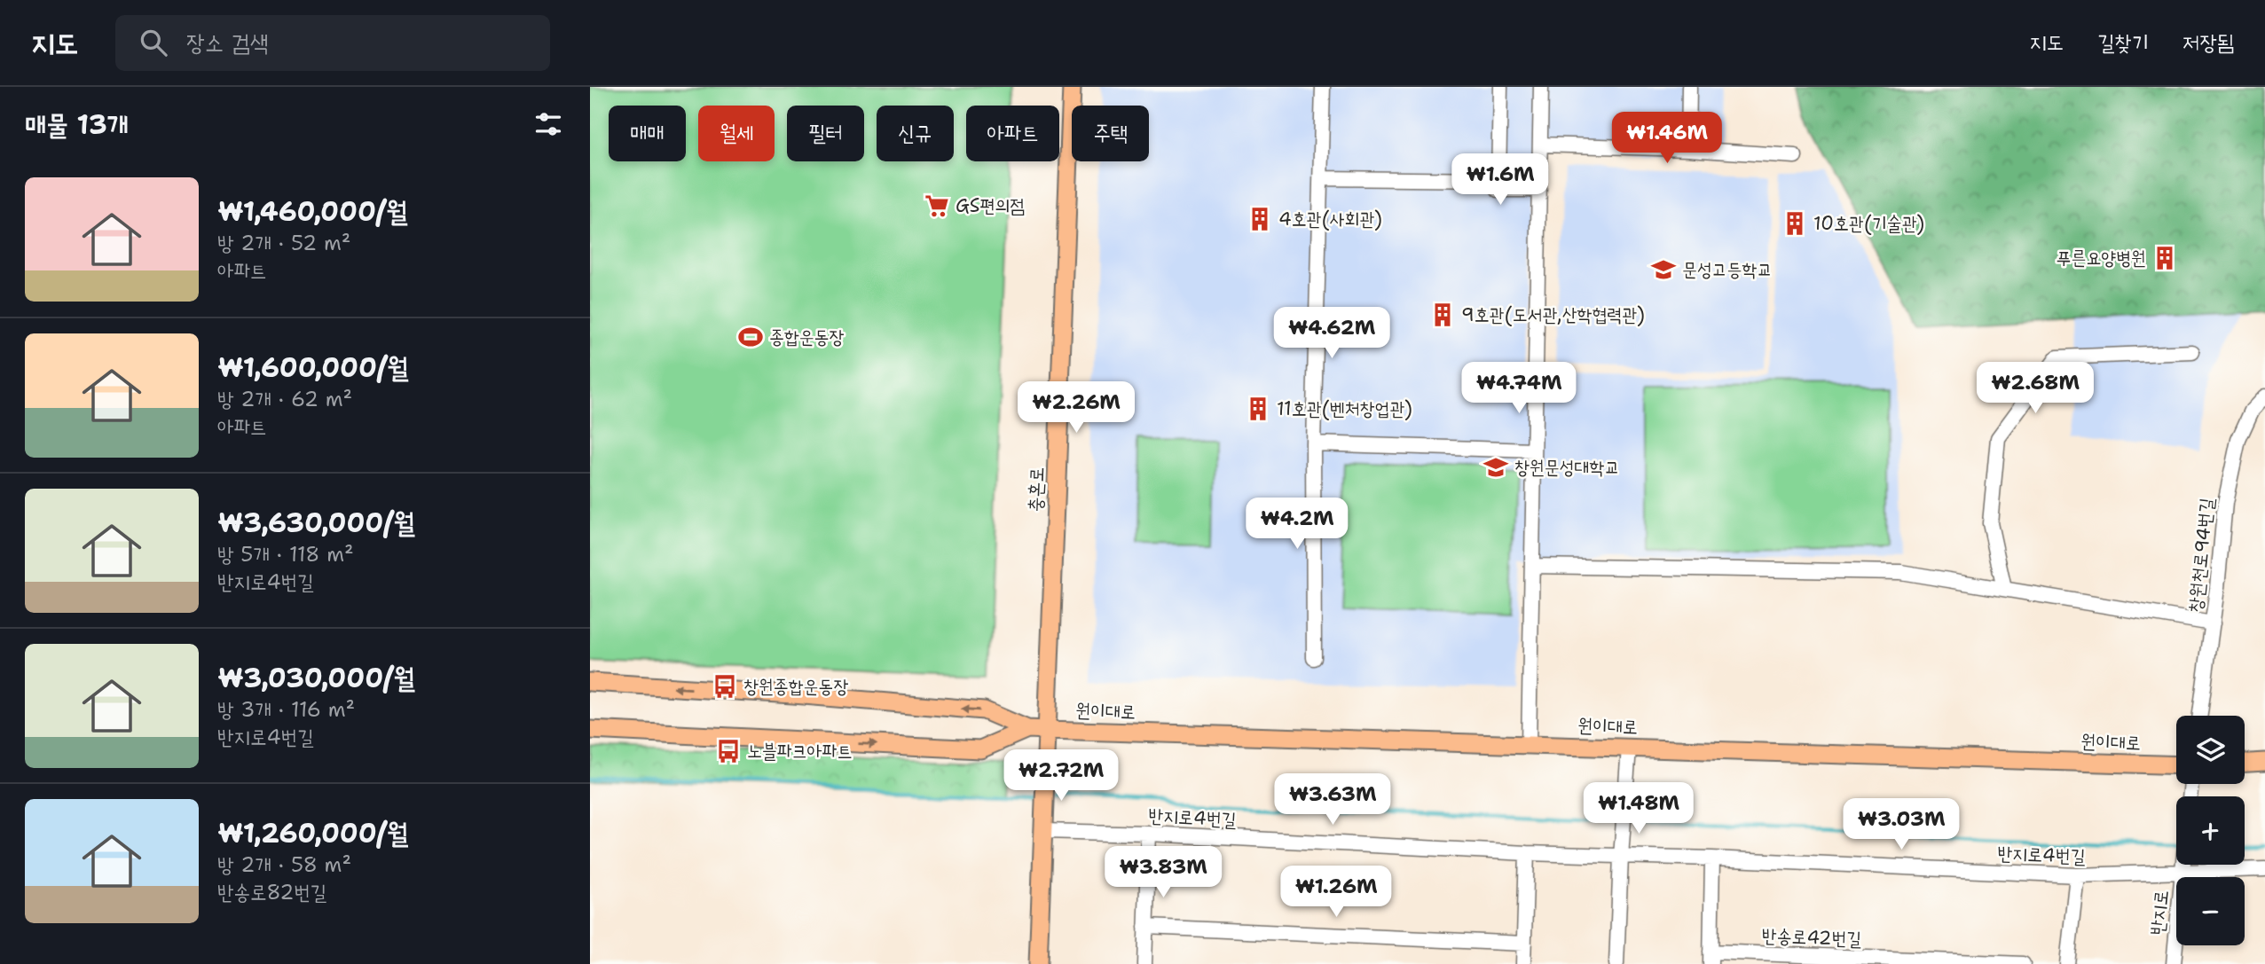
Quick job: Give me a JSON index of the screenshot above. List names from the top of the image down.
{
  "streets": {
    "main road": ["충혼로", "원이대로"],
    "street": [
      "창원천로94번길",
      "반지로4번길",
      "반지로",
      "반송로42번길"
    ]
  },
  "crossings": [
    ["충혼로", "원이대로"],
    ["충혼로", "반지로4번길"],
    ["반지로4번길", "반지로"]
  ],
  "places": {
    "supermarket": ["GS편의점"],
    "building": [
      "4호관(사회관)",
      "10호관(기술관)",
      "푸른요양병원",
      "9호관(도서관,산학협력관)",
      "11호관(벤처창업관)"
    ],
    "school or university": ["문성고등학교", "창원문성대학교"],
    "sports": ["종합운동장"],
    "bus stop": ["창원종합운동장", "노블파크아파트"]
  },
  "page": {
    "header": "지도",
    "search": "장소 검색",
    "nav": ["지도", "길찾기", "저장됨"],
    "heading": "매물 13개",
    "chip": [
      "매매",
      "월세",
      "필터",
      "신규",
      "아파트",
      "주택"
    ],
    "price": [
      "₩1.46M",
      "₩1.6M",
      "₩4.62M",
      "₩4.74M",
      "₩2.68M",
      "₩2.26M",
      "₩4.2M",
      "₩2.72M",
      "₩3.63M",
      "₩1.48M",
      "₩3.03M",
      "₩3.83M",
      "₩1.26M"
    ],
    "list": [
      {
        "name": "₩1,460,000/월",
        "note": "방 2개 · 52 m² · 아파트"
      },
      {
        "name": "₩1,600,000/월",
        "note": "방 2개 · 62 m² · 아파트"
      },
      {
        "name": "₩3,630,000/월",
        "note": "방 5개 · 118 m² · 반지로4번길"
      },
      {
        "name": "₩3,030,000/월",
        "note": "방 3개 · 116 m² · 반지로4번길"
      },
      {
        "name": "₩1,260,000/월",
        "note": "방 2개 · 58 m² · 반송로82번길"
      }
    ],
    "map_buttons": ["+", "−"]
  }
}
